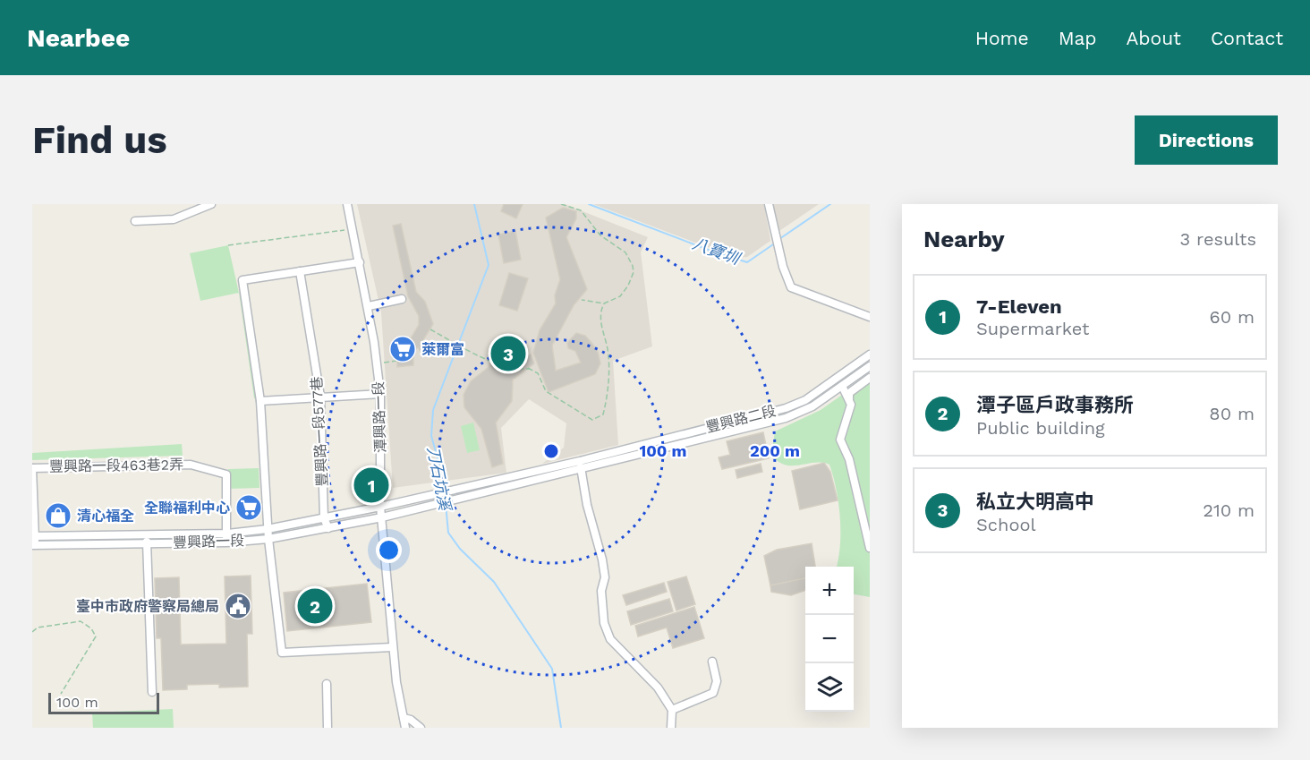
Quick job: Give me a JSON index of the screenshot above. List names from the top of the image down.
{
  "streets": {
    "street": [
      "潭興路一段",
      "豐興路二段",
      "豐興路一段577巷",
      "豐興路一段463巷2弄",
      "豐興路一段"
    ]
  },
  "crossings": [
    ["潭興路一段", "豐興路二段"],
    ["潭興路一段", "豐興路一段"],
    ["豐興路二段", "豐興路一段"],
    ["豐興路一段577巷", "豐興路一段"],
    ["豐興路一段463巷2弄", "豐興路一段"]
  ],
  "water": ["八寶圳", "刀石坑溪"],
  "places": {
    "supermarket": ["萊爾富", "全聯福利中心"],
    "shop": ["清心福全"],
    "public building": ["臺中市政府警察局總局"]
  },
  "scale_bar": "100 m",
  "page": {
    "header": "Nearbee",
    "nav": [
      "Home",
      "Map",
      "About",
      "Contact"
    ],
    "buttons": "Directions",
    "title": "Find us",
    "heading": ["Nearby", "3 results"],
    "list": [
      {
        "mark": "1",
        "name": "7-Eleven",
        "note": "Supermarket",
        "value": "60 m"
      },
      {
        "mark": "2",
        "name": "潭子區戶政事務所",
        "note": "Public building",
        "value": "80 m"
      },
      {
        "mark": "3",
        "name": "私立大明高中",
        "note": "School",
        "value": "210 m"
      }
    ],
    "pins": ["3", "1", "2"],
    "map_buttons": ["+", "−"],
    "scale": "100 m"
  },
  "rings": ["100 m", "200 m"]
}
